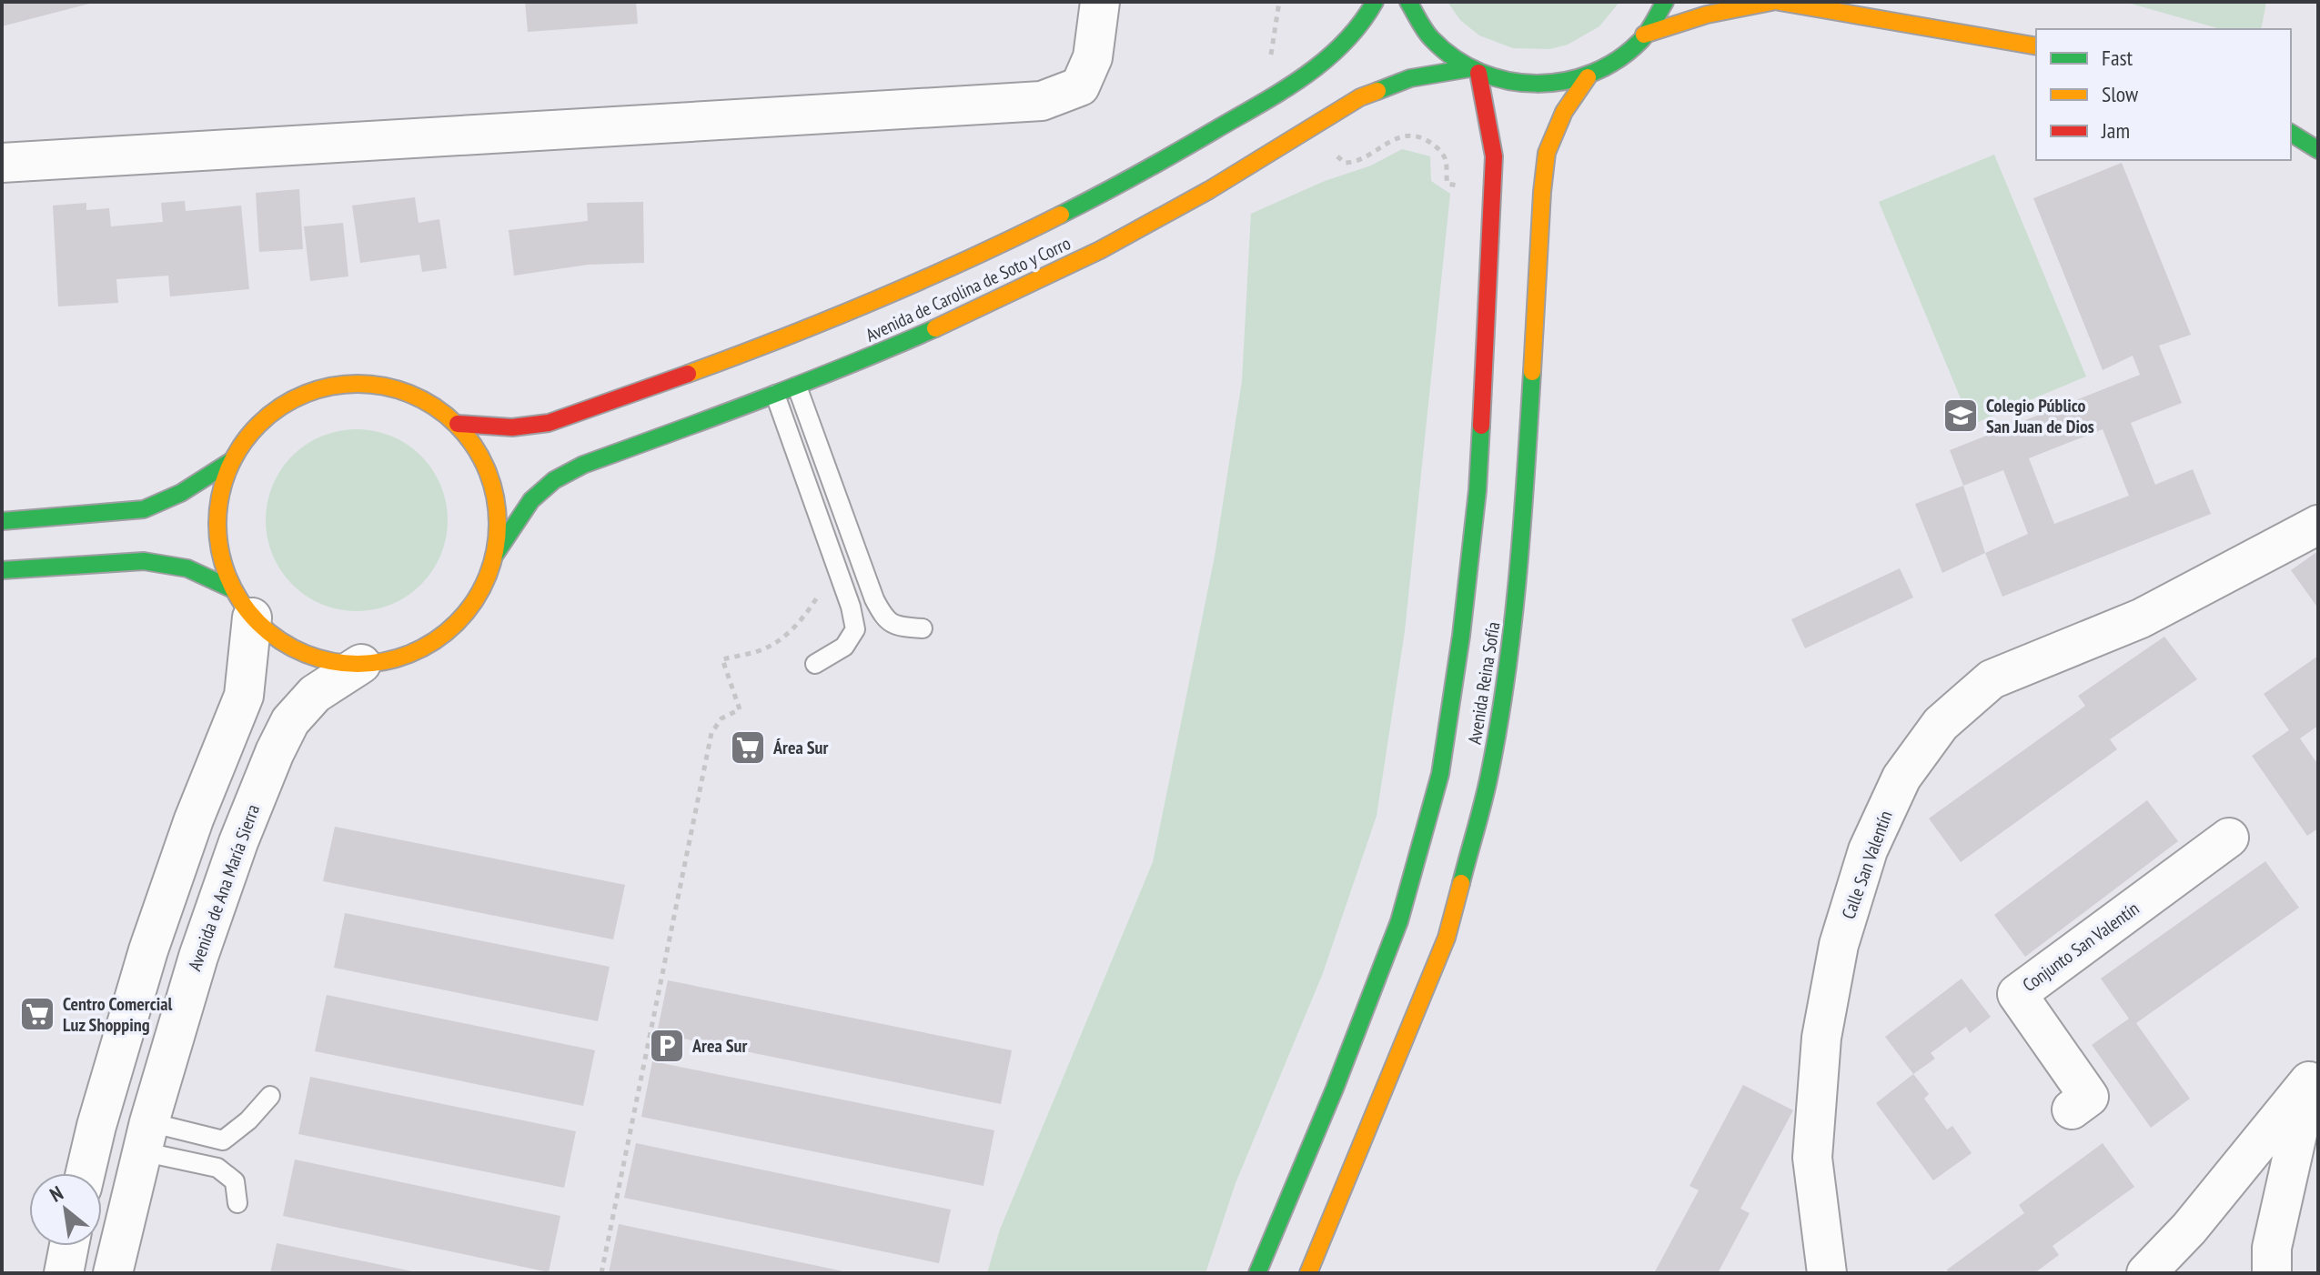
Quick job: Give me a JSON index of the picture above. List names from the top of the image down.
{
  "streets": {
    "street": [
      "Avenida de Carolina de Soto y Corro",
      "Avenida Reina Sofía",
      "Calle San Valentín",
      "Avenida de Ana María Sierra",
      "Conjunto San Valentín"
    ]
  },
  "crossings": [
    ["Avenida de Carolina de Soto y Corro", "Avenida Reina Sofía"]
  ],
  "places": {
    "school or university": ["Colegio Público San Juan de Dios"],
    "supermarket": ["Área Sur", "Centro Comercial Luz Shopping"],
    "parking": ["Area Sur"]
  },
  "legend": ["Fast", "Slow", "Jam"],
  "north": "top left"
}
